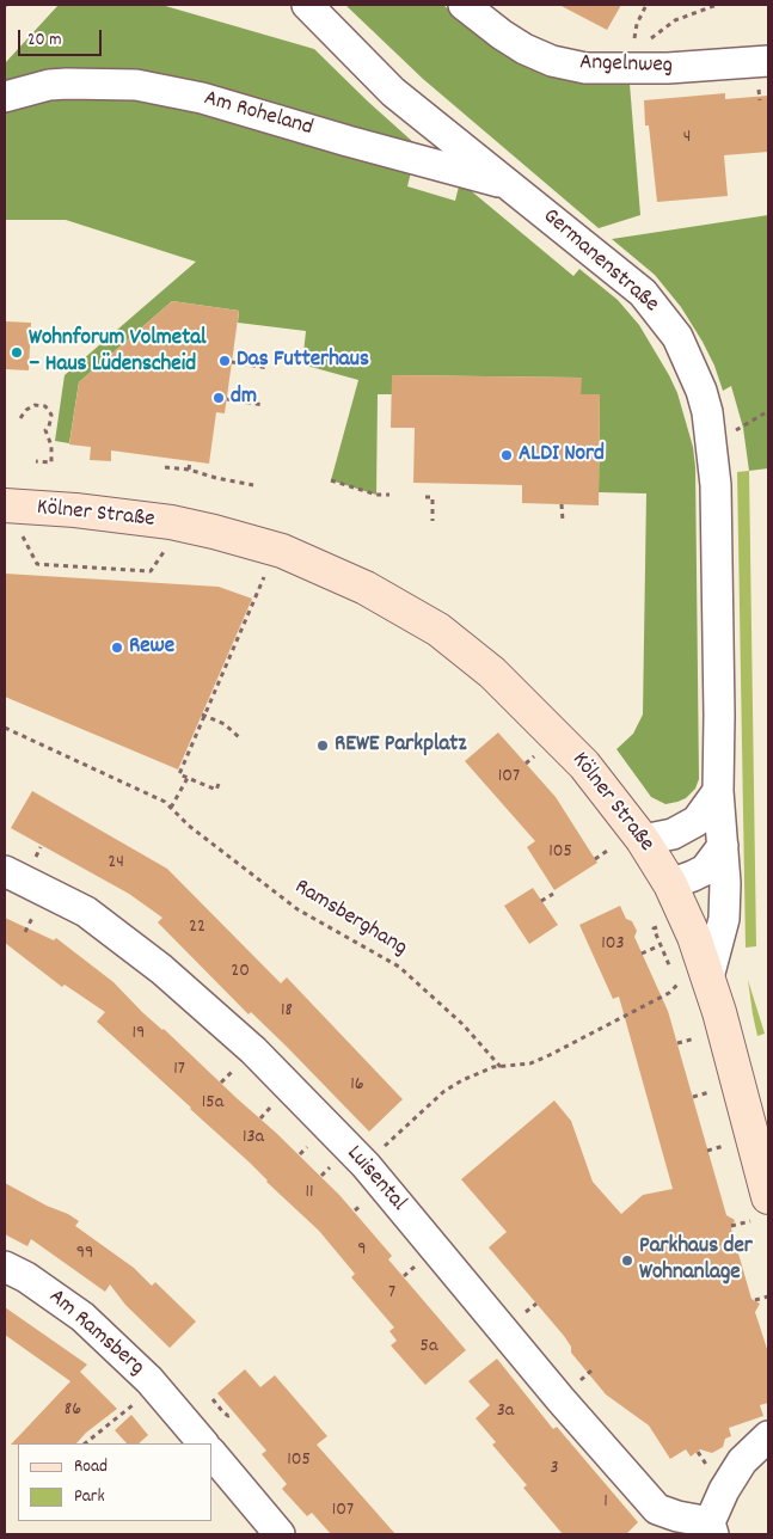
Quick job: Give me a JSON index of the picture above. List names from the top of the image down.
{
  "streets": {
    "main road": ["Kölner Straße"],
    "street": [
      "Angelnweg",
      "Am Roheland",
      "Germanenstraße",
      "Luisental",
      "Am Ramsberg"
    ],
    "path": ["Ramsberghang"]
  },
  "crossings": [
    ["Am Roheland", "Germanenstraße"],
    ["Germanenstraße", "Kölner Straße"]
  ],
  "places": [
    "Wohnforum Volmetal – Haus Lüdenscheid",
    "Das Futterhaus",
    "dm",
    "ALDI Nord",
    "Rewe",
    "REWE Parkplatz",
    "Parkhaus der Wohnanlage"
  ],
  "house_numbers": [
    "4",
    "107",
    "105",
    "24",
    "22",
    "103",
    "20",
    "18",
    "19",
    "17",
    "16",
    "15a",
    "13a",
    "11",
    "9",
    "99",
    "7",
    "5a",
    "86",
    "3a",
    "105",
    "3",
    "1",
    "107"
  ],
  "legend": ["Road", "Park"],
  "scale_bar": "20 m"
}
